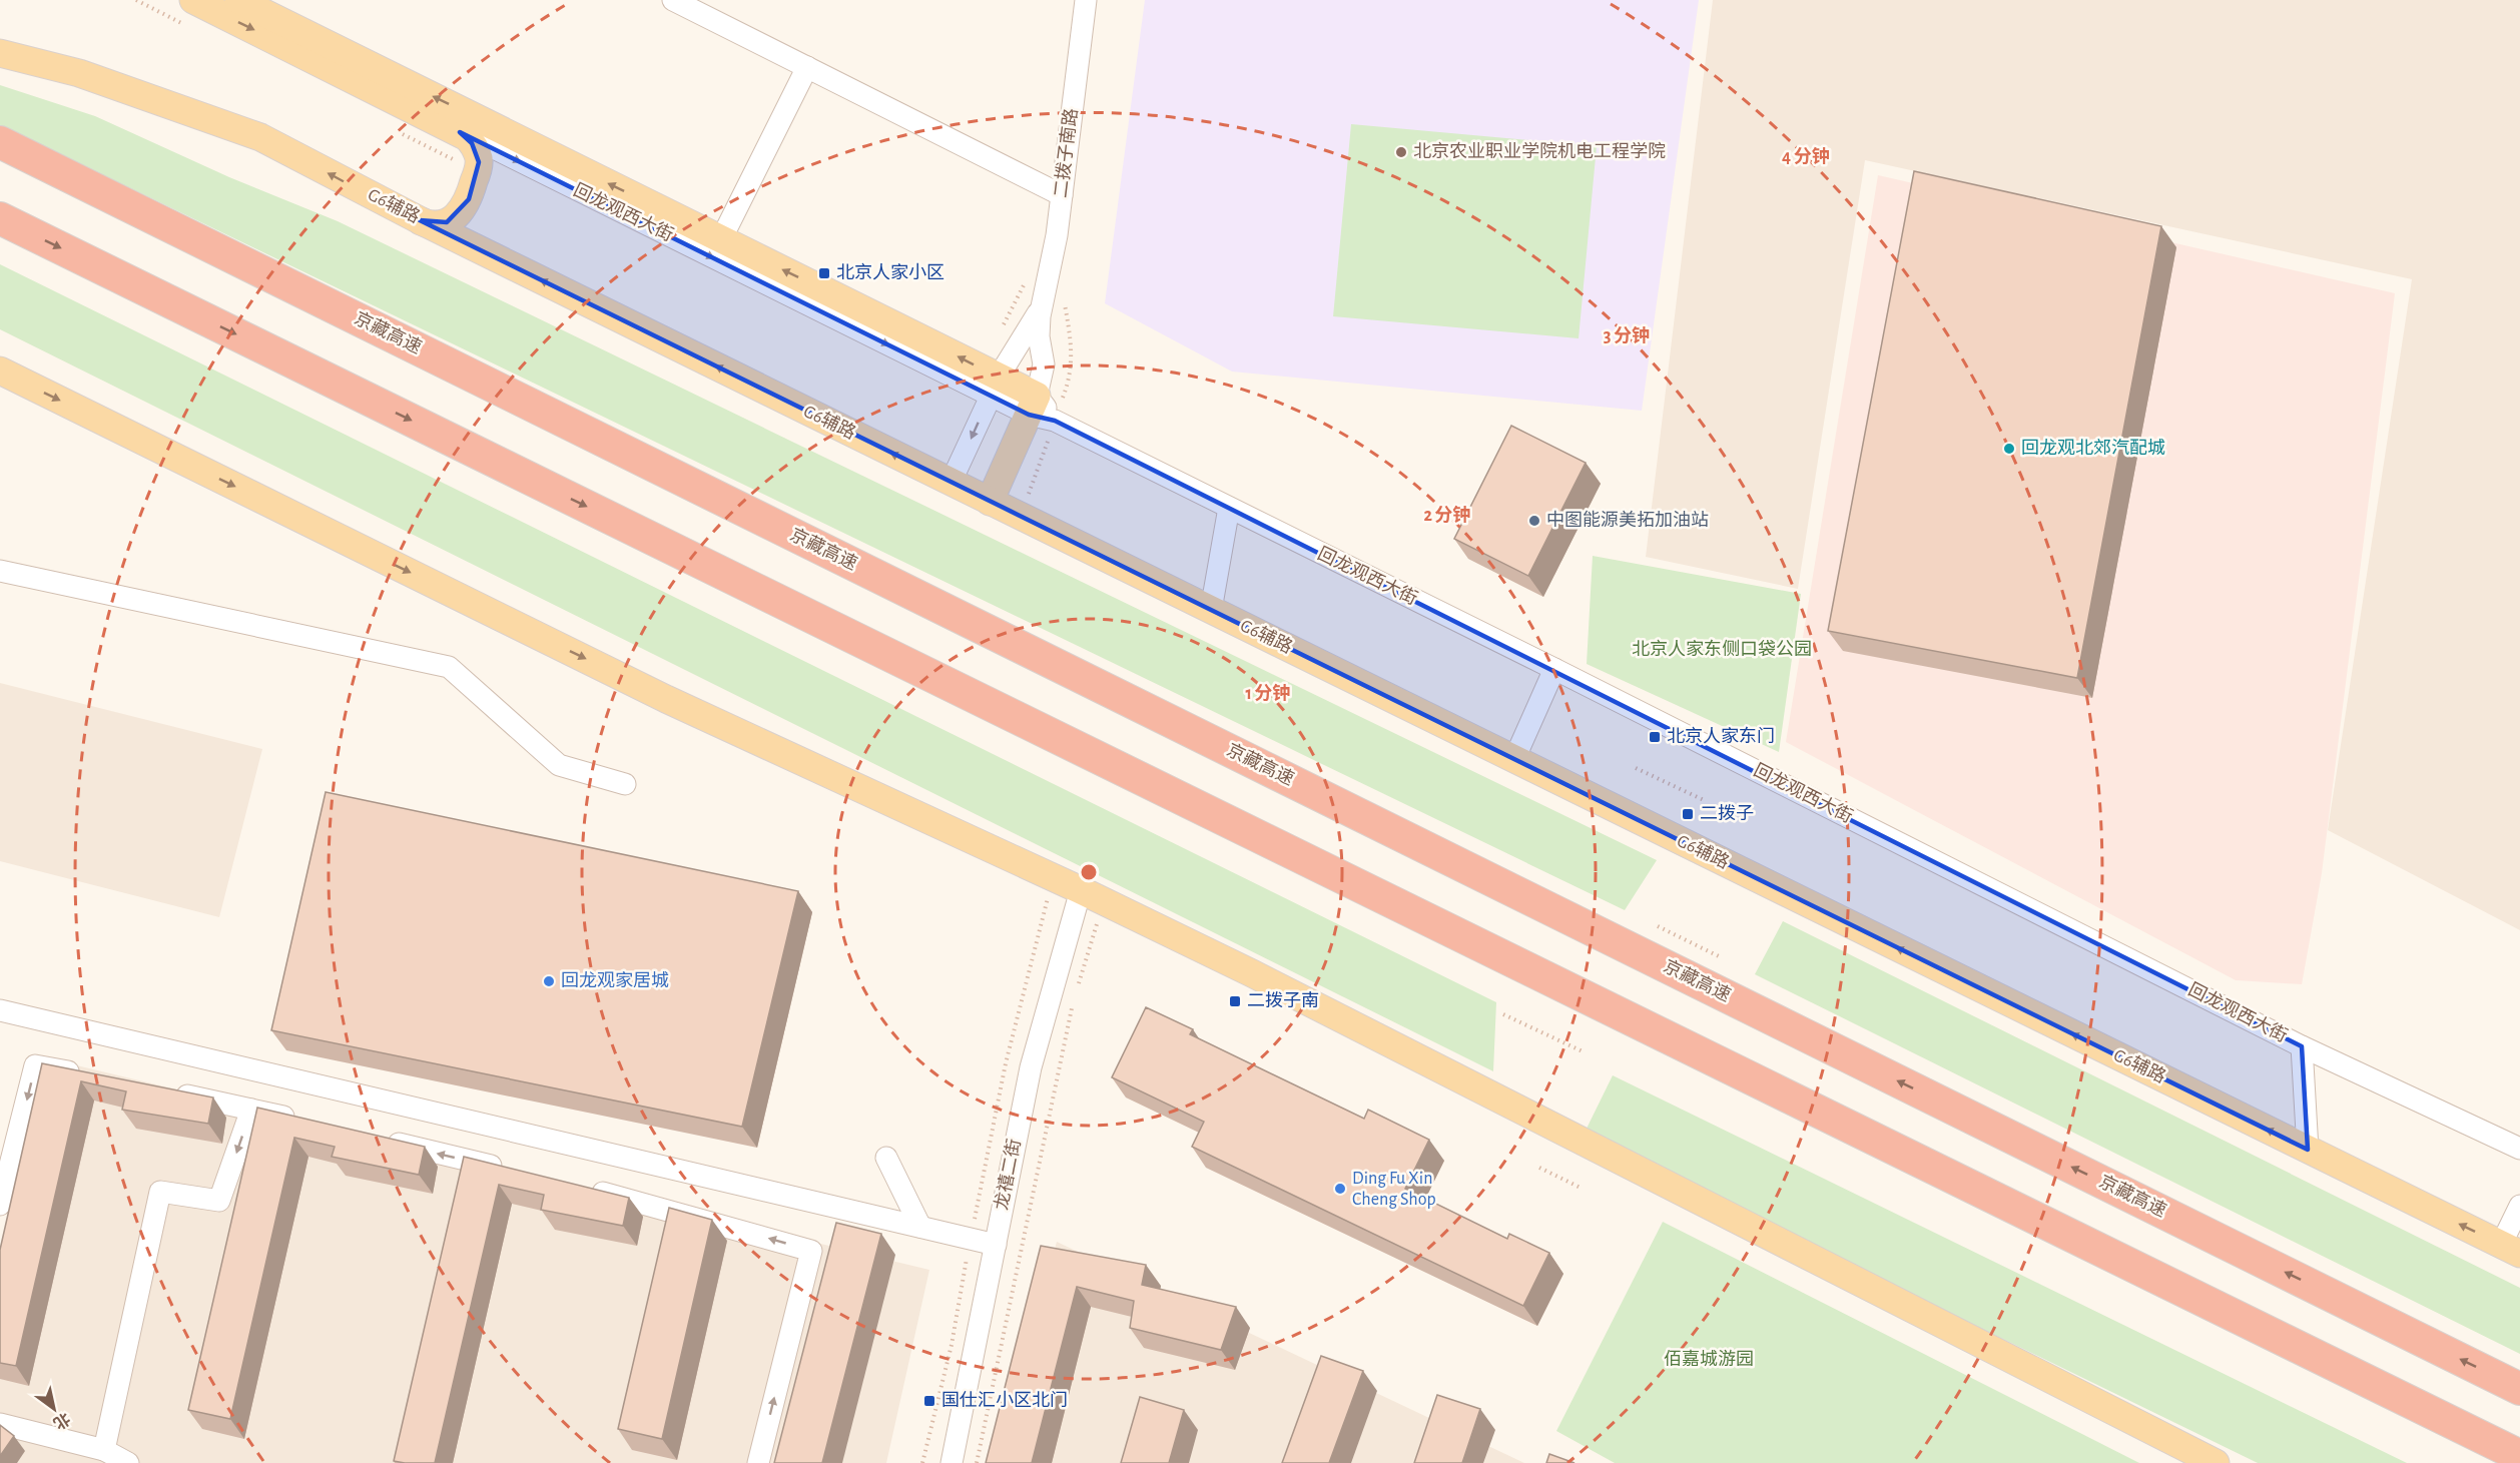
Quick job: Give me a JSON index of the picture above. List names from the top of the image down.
{
  "streets": {
    "highway": ["京藏高速"],
    "main road": ["二拨子南路", "G6辅路", "回龙观西大街"],
    "street": ["龙禧二街"]
  },
  "crossings": [
    ["二拨子南路", "G6辅路"],
    ["二拨子南路", "回龙观西大街"]
  ],
  "one_way": ["G6辅路"],
  "parks": ["北京人家东侧口袋公园", "佰嘉城游园"],
  "places": {
    "other": [
      "北京农业职业学院机电工程学院",
      "回龙观北郊汽配城",
      "中图能源美拓加油站",
      "回龙观家居城",
      "Ding Fu Xin Cheng Shop"
    ],
    "transit": [
      "北京人家小区",
      "北京人家东门",
      "二拨子",
      "二拨子南",
      "国仕汇小区北门"
    ]
  },
  "north": "bottom right",
  "rings": [
    "4 分钟",
    "3 分钟",
    "2 分钟",
    "1 分钟"
  ]
}
